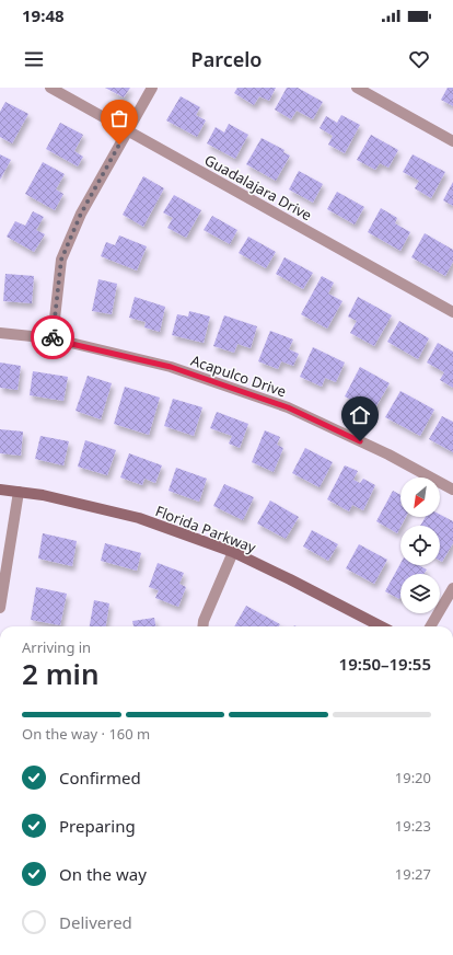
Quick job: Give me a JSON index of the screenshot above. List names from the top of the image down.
{
  "streets": {
    "street": ["Guadalajara Drive", "Acapulco Drive", "Florida Parkway"]
  },
  "north": "bottom left",
  "page": {
    "status": "19:48",
    "header": "Parcelo",
    "heading": ["2 min", "Arriving in", "19:50–19:55"],
    "bar": "On the way · 160 m",
    "list": [
      ["Confirmed", "19:20"],
      ["Preparing", "19:23"],
      ["On the way", "19:27"],
      "Delivered"
    ]
  }
}
